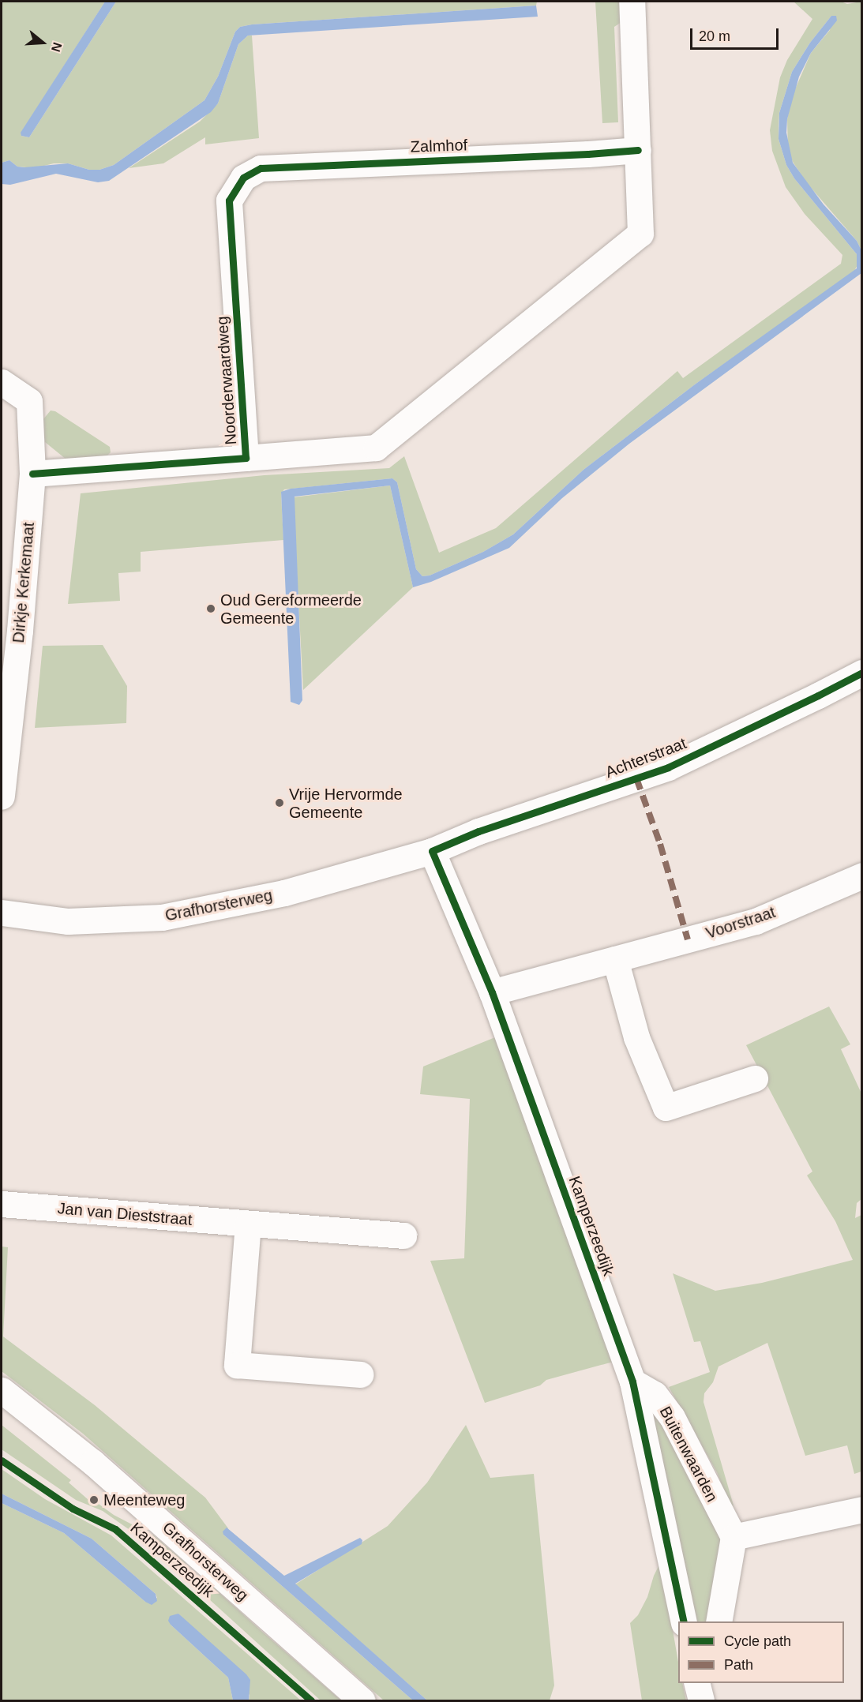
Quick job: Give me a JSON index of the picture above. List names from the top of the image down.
{
  "streets": {
    "street": [
      "Zalmhof",
      "Noorderwaardweg",
      "Dirkje Kerkemaat",
      "Achterstraat",
      "Grafhorsterweg",
      "Voorstraat",
      "Jan van Dieststraat",
      "Kamperzeedijk",
      "Buitenwaarden"
    ]
  },
  "crossings": [
    ["Zalmhof", "Noorderwaardweg"],
    ["Noorderwaardweg", "Dirkje Kerkemaat"],
    ["Achterstraat", "Grafhorsterweg"],
    ["Achterstraat", "Kamperzeedijk"],
    ["Grafhorsterweg", "Kamperzeedijk"],
    ["Voorstraat", "Kamperzeedijk"],
    ["Kamperzeedijk", "Buitenwaarden"]
  ],
  "places": ["Oud Gereformeerde Gemeente", "Vrije Hervormde Gemeente", "Meenteweg"],
  "legend": ["Cycle path", "Path"],
  "scale_bar": "20 m",
  "north": "right"
}
